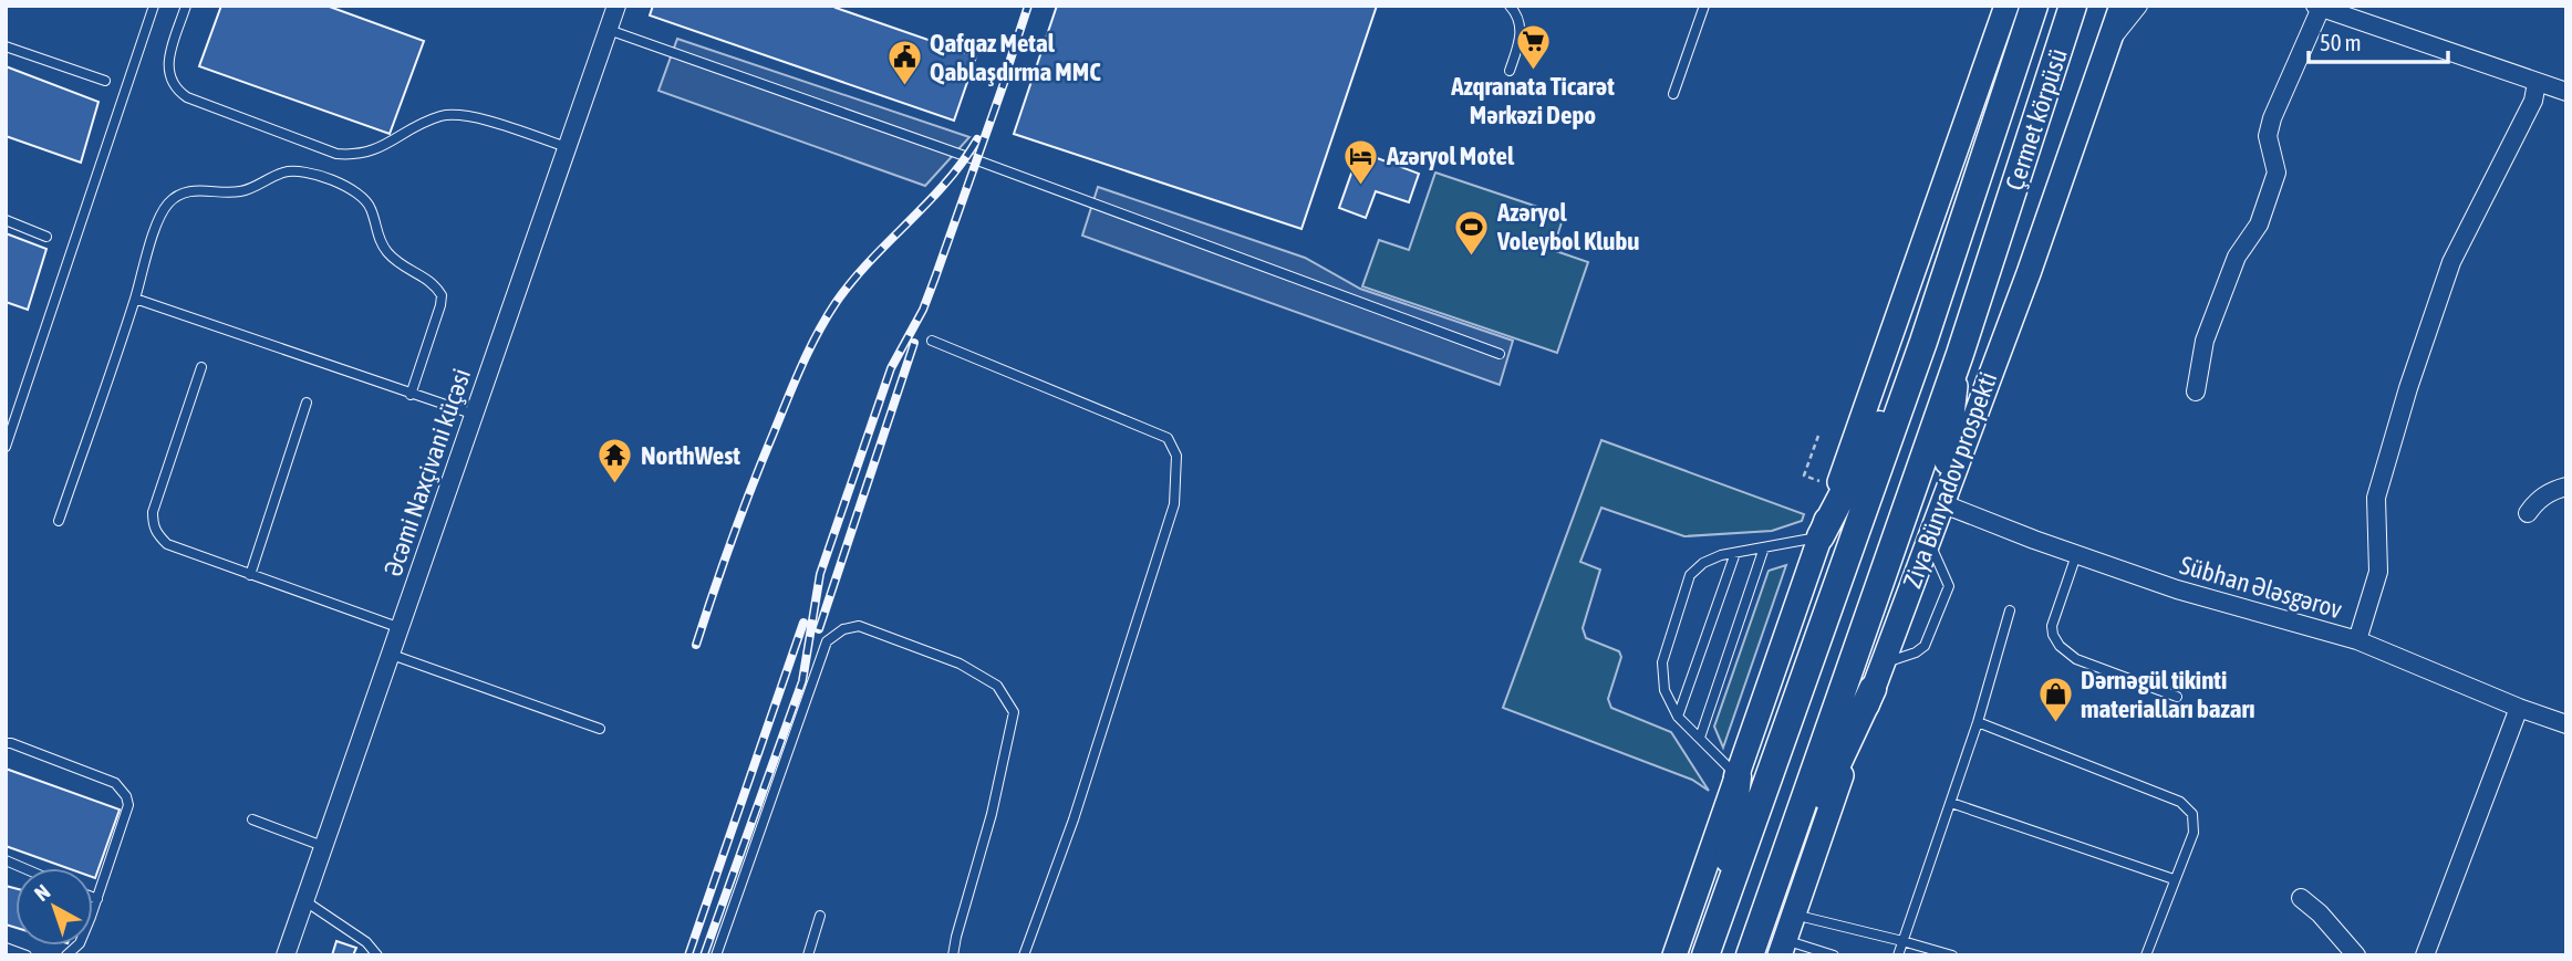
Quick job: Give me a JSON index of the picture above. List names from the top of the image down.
{
  "streets": {
    "main road": ["Çermet körpüsü", "Ziya Bünyadov prospekti"],
    "street": ["Əcəmi Naxçivani küçəsi", "Sübhan Ələsgərov"]
  },
  "crossings": [
    ["Çermet körpüsü", "Ziya Bünyadov prospekti"],
    ["Ziya Bünyadov prospekti", "Sübhan Ələsgərov"]
  ],
  "places": {
    "supermarket": ["Azqranata Ticarət Mərkəzi Depo"],
    "public building": ["Qafqaz Metal Qablaşdırma MMC"],
    "hotel": ["Azəryol Motel"],
    "sports": ["Azəryol Voleybol Klubu"],
    "temple": ["NorthWest"],
    "shop": ["Dərnəgül tikinti materialları bazarı"]
  },
  "scale_bar": "50 m",
  "north": "top left"
}
